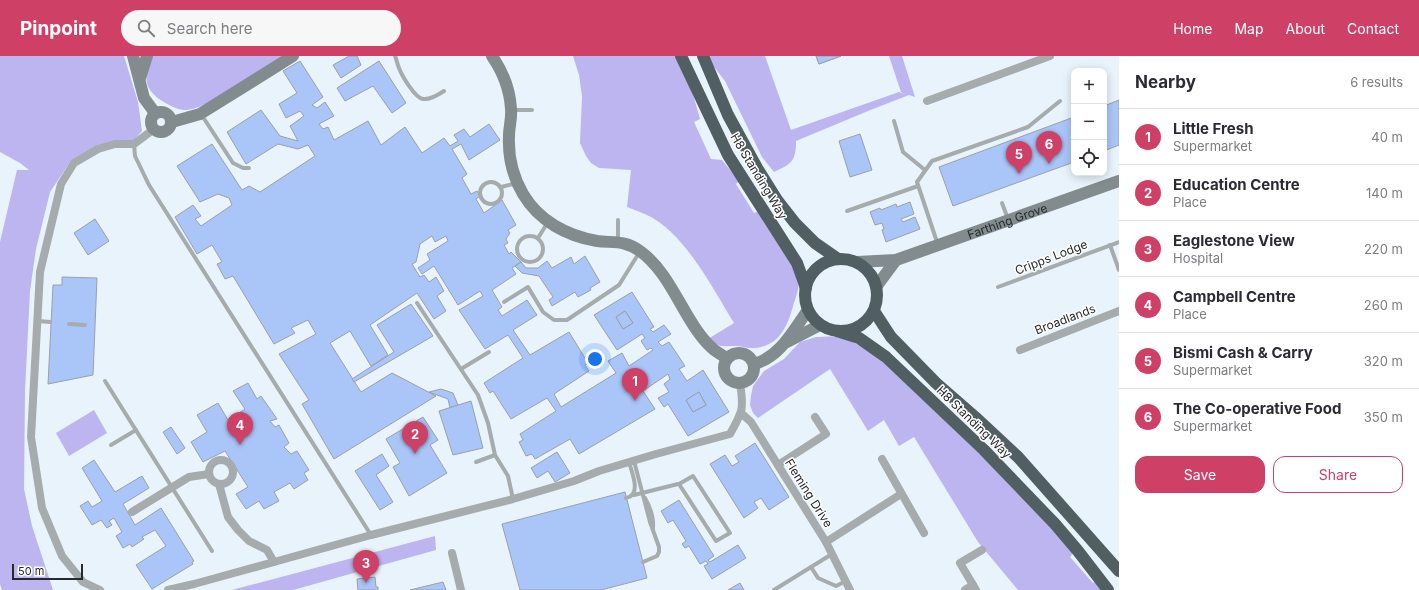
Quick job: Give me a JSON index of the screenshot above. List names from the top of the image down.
{
  "streets": {
    "highway": ["H8 Standing Way"],
    "street": ["Farthing Grove", "Broadlands", "Fleming Drive"],
    "lane": ["Cripps Lodge"]
  },
  "crossings": [
    ["H8 Standing Way", "Farthing Grove"]
  ],
  "scale_bar": "50 m",
  "page": {
    "header": "Pinpoint",
    "search": "Search here",
    "nav": [
      "Home",
      "Map",
      "About",
      "Contact"
    ],
    "heading": ["Nearby", "6 results"],
    "map_buttons": ["+", "−"],
    "list": [
      {
        "mark": "1",
        "name": "Little Fresh",
        "note": "Supermarket",
        "value": "40 m"
      },
      {
        "mark": "2",
        "name": "Education Centre",
        "note": "Place",
        "value": "140 m"
      },
      {
        "mark": "3",
        "name": "Eaglestone View",
        "note": "Hospital",
        "value": "220 m"
      },
      {
        "mark": "4",
        "name": "Campbell Centre",
        "note": "Place",
        "value": "260 m"
      },
      {
        "mark": "5",
        "name": "Bismi Cash & Carry",
        "note": "Supermarket",
        "value": "320 m"
      },
      {
        "mark": "6",
        "name": "The Co-operative Food",
        "note": "Supermarket",
        "value": "350 m"
      }
    ],
    "pins": [
      "6",
      "5",
      "1",
      "4",
      "2",
      "3"
    ],
    "buttons": ["Save", "Share"],
    "scale": "50 m"
  }
}
